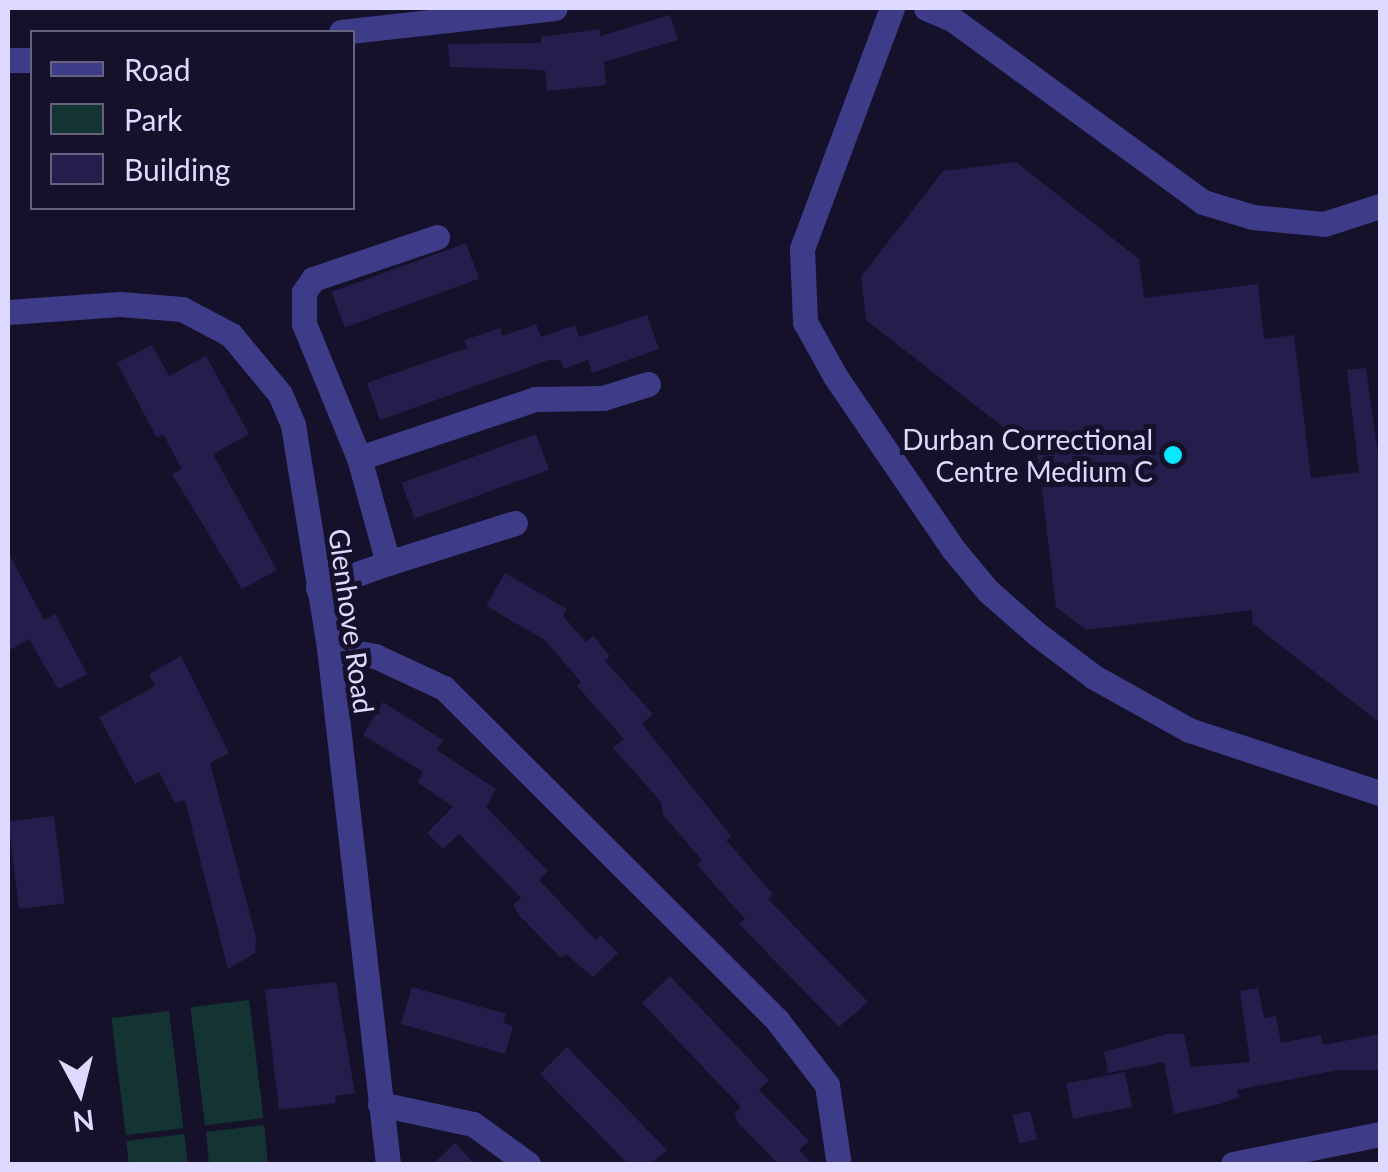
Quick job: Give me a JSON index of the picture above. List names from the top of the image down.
{
  "streets": {
    "street": ["Glenhove Road"]
  },
  "places": ["Durban Correctional Centre Medium C"],
  "legend": ["Road", "Park", "Building"],
  "north": "bottom"
}
